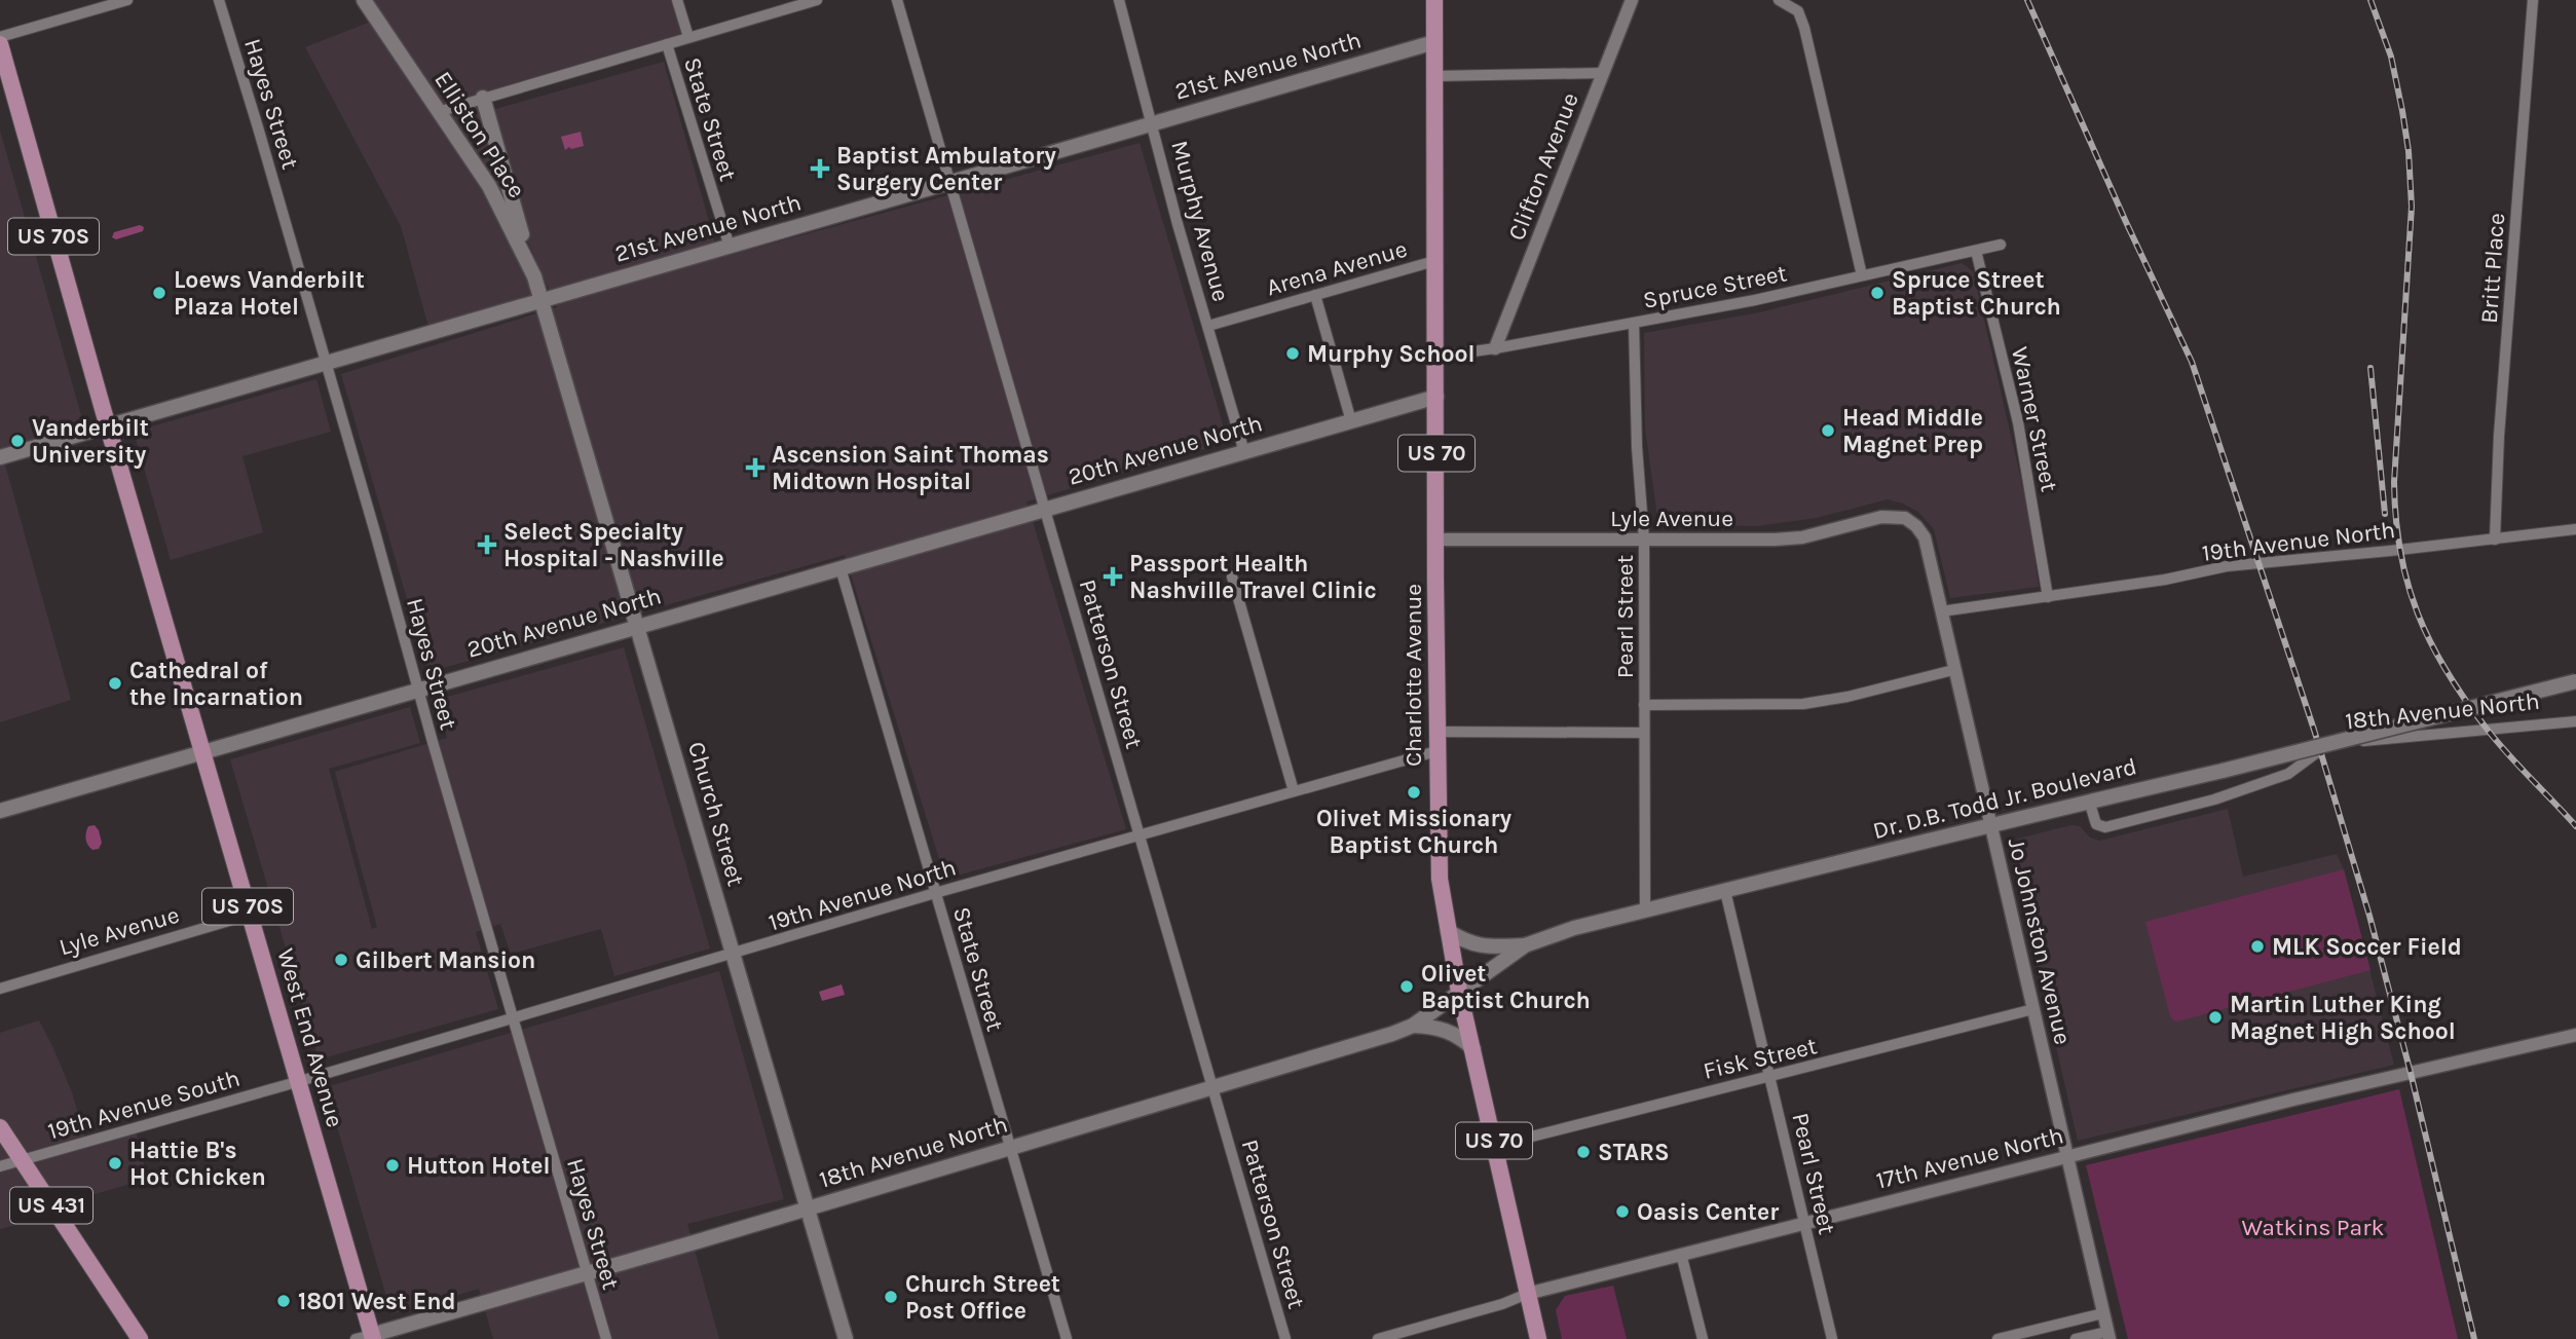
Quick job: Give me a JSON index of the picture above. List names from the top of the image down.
{
  "streets": {
    "main road": [
      "21st Avenue North",
      "Elliston Place",
      "US 70S",
      "20th Avenue North",
      "US 70",
      "Charlotte Avenue",
      "18th Avenue North",
      "Dr. D.B. Todd Jr. Boulevard",
      "Church Street",
      "West End Avenue",
      "US 431"
    ],
    "street": [
      "Hayes Street",
      "State Street",
      "Clifton Avenue",
      "Murphy Avenue",
      "Arena Avenue",
      "Britt Place",
      "Spruce Street",
      "Warner Street",
      "Lyle Avenue",
      "19th Avenue North",
      "Pearl Street",
      "Patterson Street",
      "Jo Johnston Avenue",
      "Fisk Street",
      "19th Avenue South",
      "17th Avenue North"
    ]
  },
  "crossings": [
    ["21st Avenue North", "Hayes Street"],
    ["21st Avenue North", "State Street"],
    ["21st Avenue North", "Elliston Place"],
    ["21st Avenue North", "Murphy Avenue"],
    ["21st Avenue North", "Patterson Street"],
    ["21st Avenue North", "Charlotte Avenue"],
    ["21st Avenue North", "Church Street"],
    ["21st Avenue North", "West End Avenue"],
    ["Hayes Street", "20th Avenue North"],
    ["Hayes Street", "19th Avenue North"],
    ["Hayes Street", "18th Avenue North"],
    ["State Street", "20th Avenue North"],
    ["State Street", "19th Avenue North"],
    ["State Street", "18th Avenue North"],
    ["Elliston Place", "Church Street"],
    ["Clifton Avenue", "Spruce Street"],
    ["Murphy Avenue", "Arena Avenue"],
    ["Murphy Avenue", "20th Avenue North"],
    ["Arena Avenue", "Charlotte Avenue"],
    ["Britt Place", "19th Avenue North"],
    ["Spruce Street", "Warner Street"],
    ["Spruce Street", "Pearl Street"],
    ["Spruce Street", "Charlotte Avenue"],
    ["Warner Street", "19th Avenue North"],
    ["20th Avenue North", "Patterson Street"],
    ["20th Avenue North", "Charlotte Avenue"],
    ["20th Avenue North", "Church Street"],
    ["20th Avenue North", "West End Avenue"],
    ["Lyle Avenue", "Pearl Street"],
    ["Lyle Avenue", "Charlotte Avenue"],
    ["Lyle Avenue", "Jo Johnston Avenue"],
    ["Lyle Avenue", "West End Avenue"],
    ["19th Avenue North", "Patterson Street"],
    ["19th Avenue North", "Charlotte Avenue"],
    ["19th Avenue North", "Church Street"],
    ["19th Avenue North", "Jo Johnston Avenue"],
    ["19th Avenue North", "West End Avenue"],
    ["19th Avenue North", "19th Avenue South"],
    ["Pearl Street", "Dr. D.B. Todd Jr. Boulevard"],
    ["Pearl Street", "Fisk Street"],
    ["Pearl Street", "17th Avenue North"],
    ["Patterson Street", "18th Avenue North"],
    ["Charlotte Avenue", "18th Avenue North"],
    ["Charlotte Avenue", "Dr. D.B. Todd Jr. Boulevard"],
    ["Charlotte Avenue", "Fisk Street"],
    ["Charlotte Avenue", "17th Avenue North"],
    ["18th Avenue North", "Dr. D.B. Todd Jr. Boulevard"],
    ["18th Avenue North", "Church Street"],
    ["18th Avenue North", "West End Avenue"],
    ["Dr. D.B. Todd Jr. Boulevard", "Jo Johnston Avenue"],
    ["Jo Johnston Avenue", "Fisk Street"],
    ["Jo Johnston Avenue", "17th Avenue North"],
    ["West End Avenue", "19th Avenue South"],
    ["19th Avenue South", "US 431"]
  ],
  "parks": ["Watkins Park"],
  "places": {
    "health": [
      "Baptist Ambulatory Surgery Center",
      "Ascension Saint Thomas Midtown Hospital",
      "Select Specialty Hospital - Nashville",
      "Passport Health Nashville Travel Clinic"
    ],
    "other": [
      "Loews Vanderbilt Plaza Hotel",
      "Spruce Street Baptist Church",
      "Murphy School",
      "Head Middle Magnet Prep",
      "Vanderbilt University",
      "Cathedral of the Incarnation",
      "Olivet Missionary Baptist Church",
      "MLK Soccer Field",
      "Gilbert Mansion",
      "Olivet Baptist Church",
      "Martin Luther King Magnet High School",
      "STARS",
      "Hattie B's Hot Chicken",
      "Hutton Hotel",
      "Oasis Center",
      "Church Street Post Office",
      "1801 West End"
    ]
  }
}
